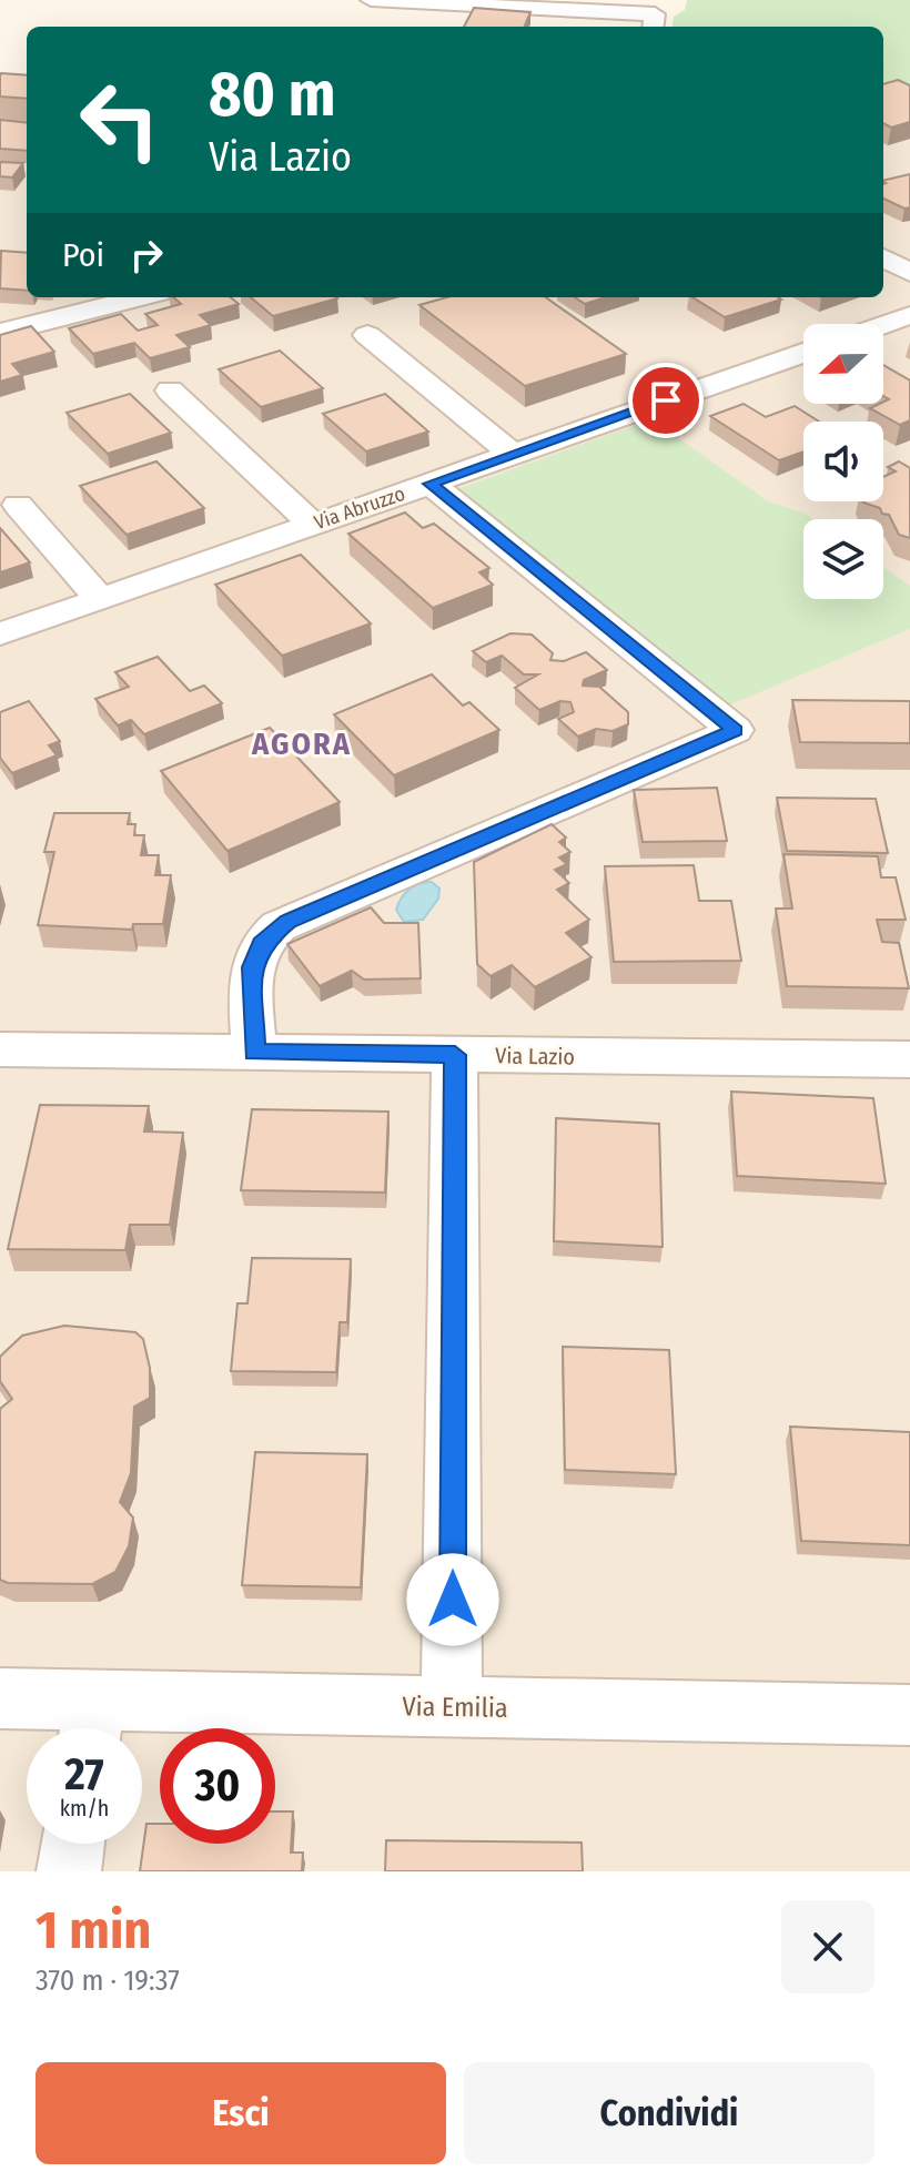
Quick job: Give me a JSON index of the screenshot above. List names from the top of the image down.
{
  "streets": {
    "street": ["Via Abruzzo", "Via Lazio", "Via Emilia"]
  },
  "districts": ["AGORA"],
  "north": "left",
  "page": {
    "turn": ["80 m", "Via Lazio"],
    "then": "Poi",
    "speed": "27 km/h",
    "limit": "30",
    "heading": ["1 min", "370 m · 19:37"],
    "buttons": ["Esci", "Condividi"]
  }
}
